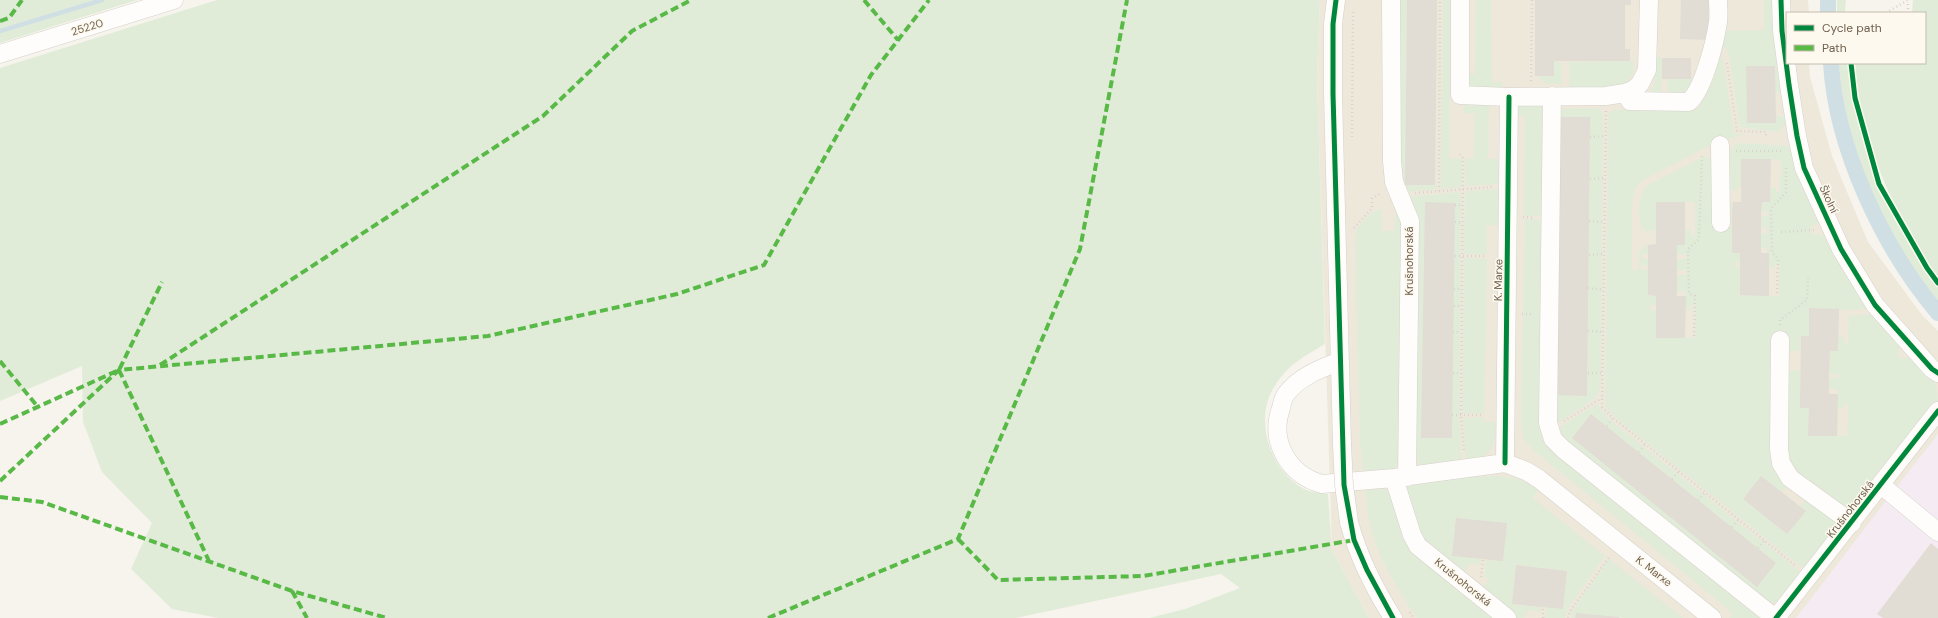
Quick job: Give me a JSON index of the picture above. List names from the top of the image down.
{
  "streets": {
    "street": [
      "25220",
      "Školní",
      "Krušnohorská",
      "K. Marxe"
    ]
  },
  "legend": ["Cycle path", "Path"]
}
